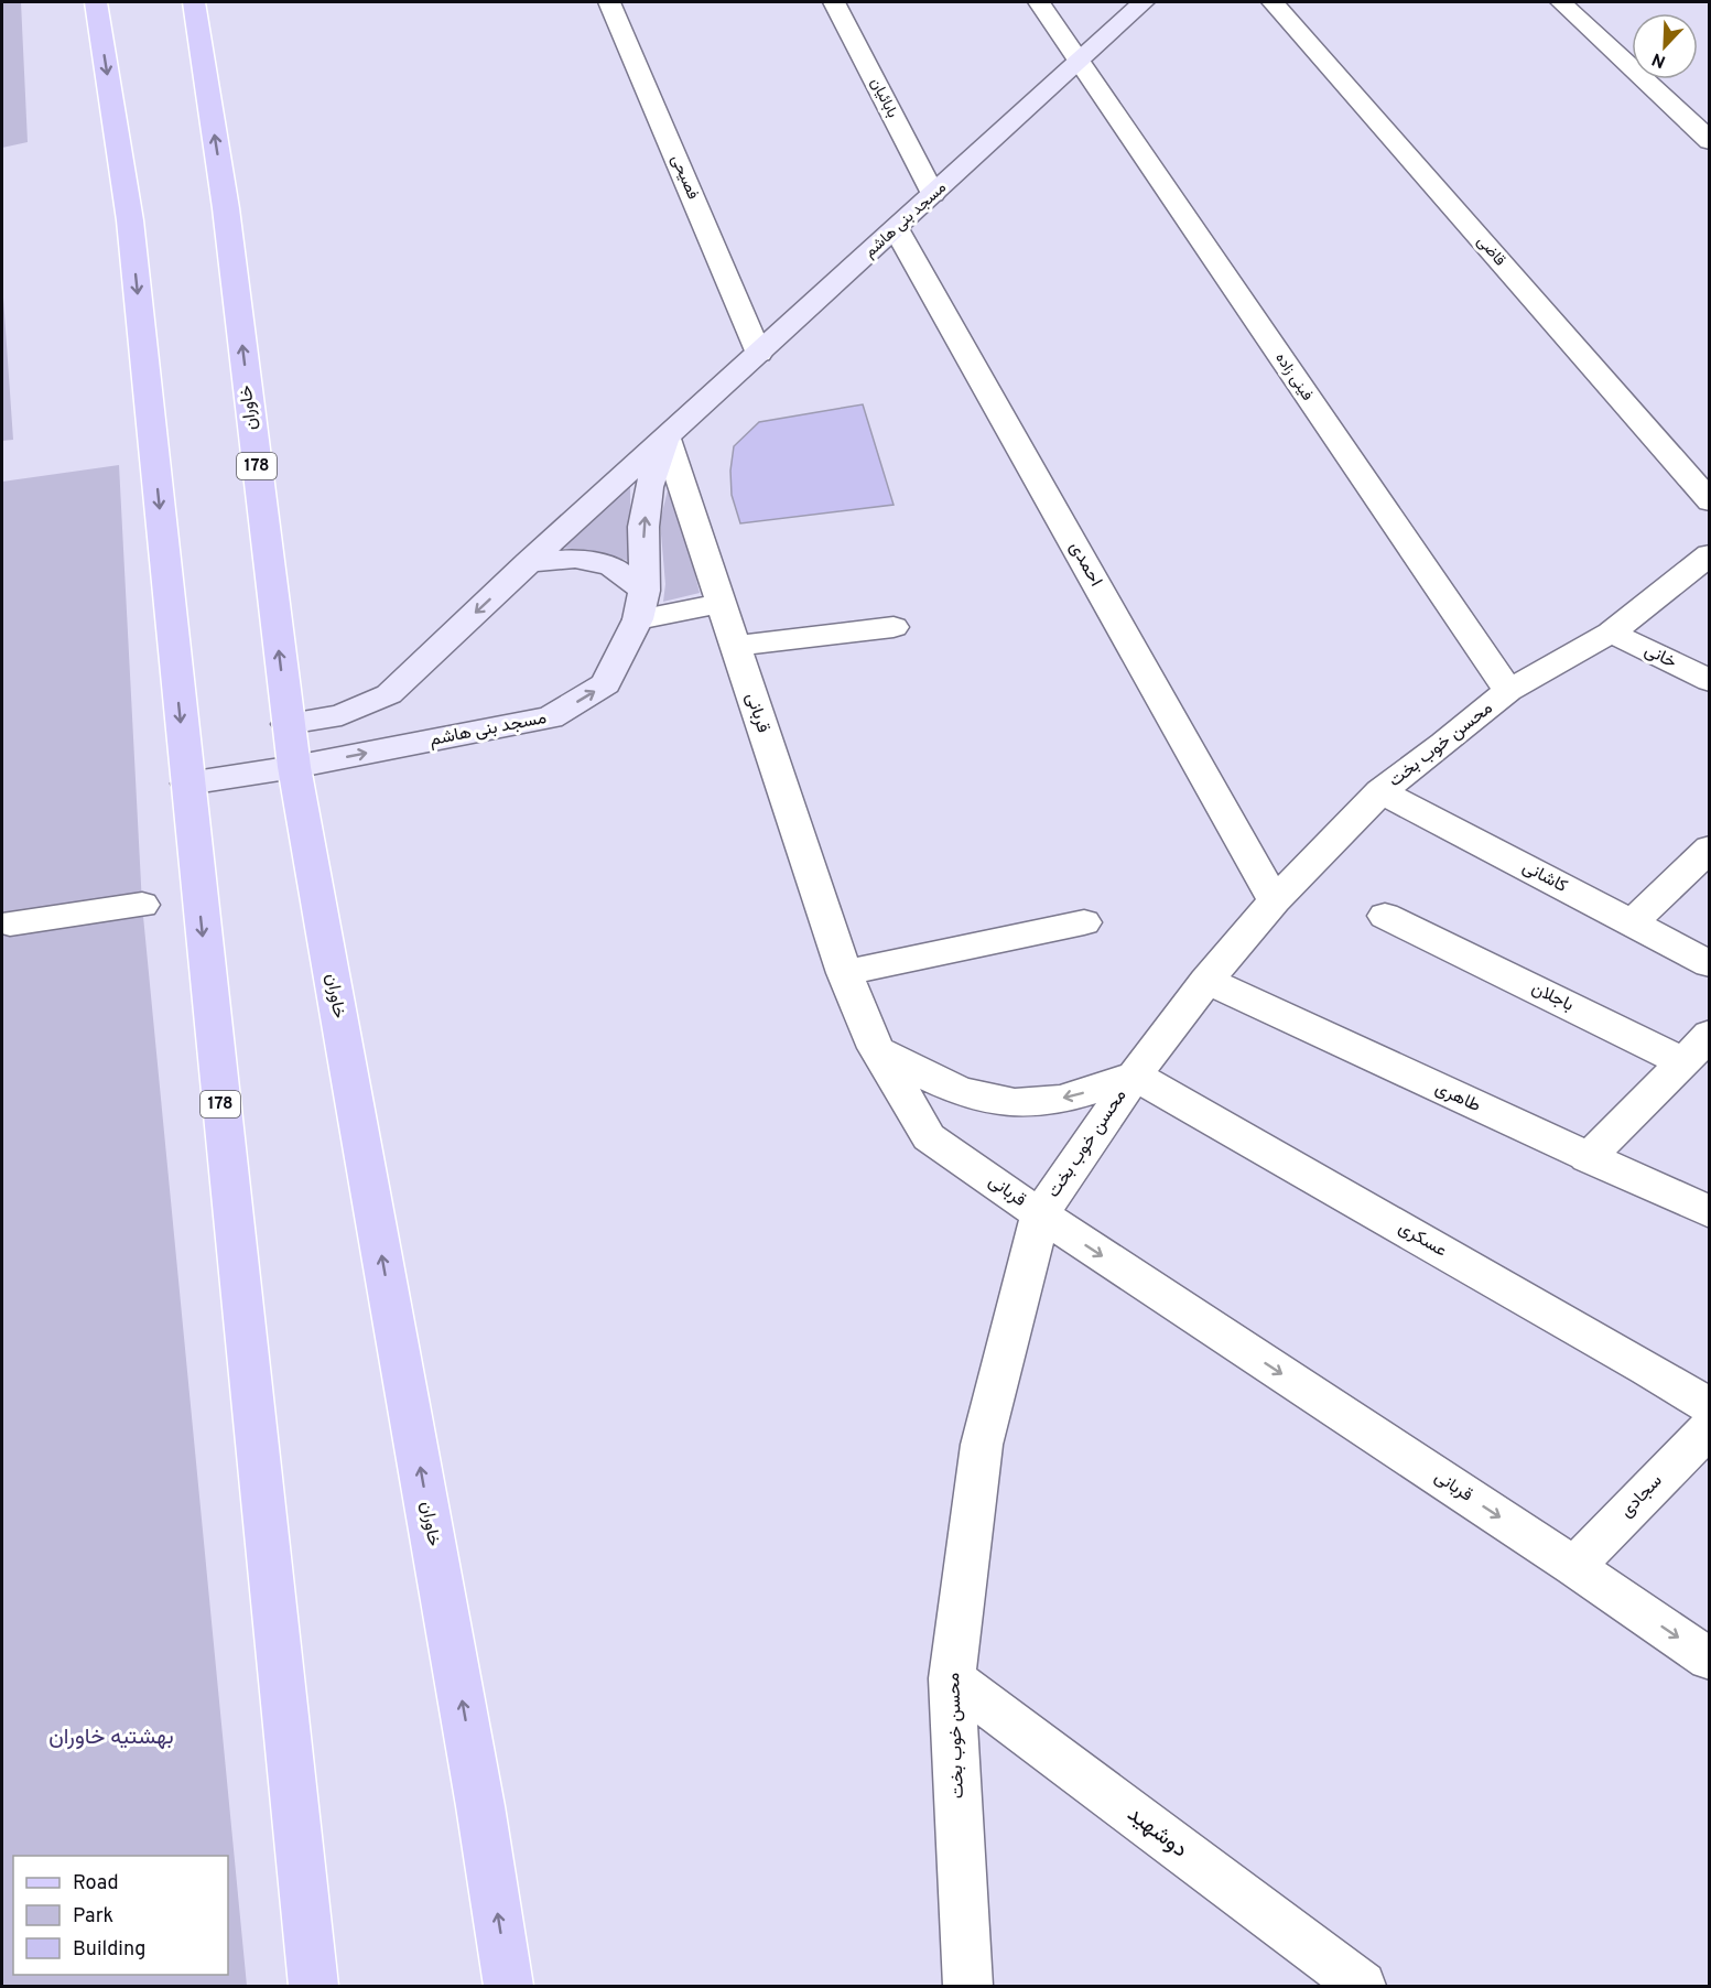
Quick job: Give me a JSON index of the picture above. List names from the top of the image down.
{
  "streets": {
    "main road": ["مسجد بنی هاشم", "خاوران", "178"],
    "street": [
      "بابائیان",
      "فصیحی",
      "قاضی",
      "فینی زاده",
      "احمدی",
      "خانی",
      "قربانی",
      "محسن خوب بخت",
      "کاشانی",
      "باجلان",
      "طاهری",
      "عسکری",
      "سجادی",
      "دوشهید"
    ]
  },
  "crossings": [
    ["بابائیان", "مسجد بنی هاشم"],
    ["فصیحی", "مسجد بنی هاشم"],
    ["مسجد بنی هاشم", "فینی زاده"],
    ["مسجد بنی هاشم", "خاوران"],
    ["مسجد بنی هاشم", "178"],
    ["مسجد بنی هاشم", "احمدی"],
    ["مسجد بنی هاشم", "قربانی"],
    ["فینی زاده", "محسن خوب بخت"],
    ["احمدی", "محسن خوب بخت"],
    ["خانی", "محسن خوب بخت"],
    ["قربانی", "محسن خوب بخت"],
    ["قربانی", "سجادی"],
    ["محسن خوب بخت", "کاشانی"],
    ["محسن خوب بخت", "طاهری"],
    ["محسن خوب بخت", "عسکری"],
    ["محسن خوب بخت", "دوشهید"]
  ],
  "one_way": ["قربانی"],
  "parks": ["بهشتیه خاوران"],
  "legend": ["Road", "Park", "Building"],
  "north": "bottom left"
}
